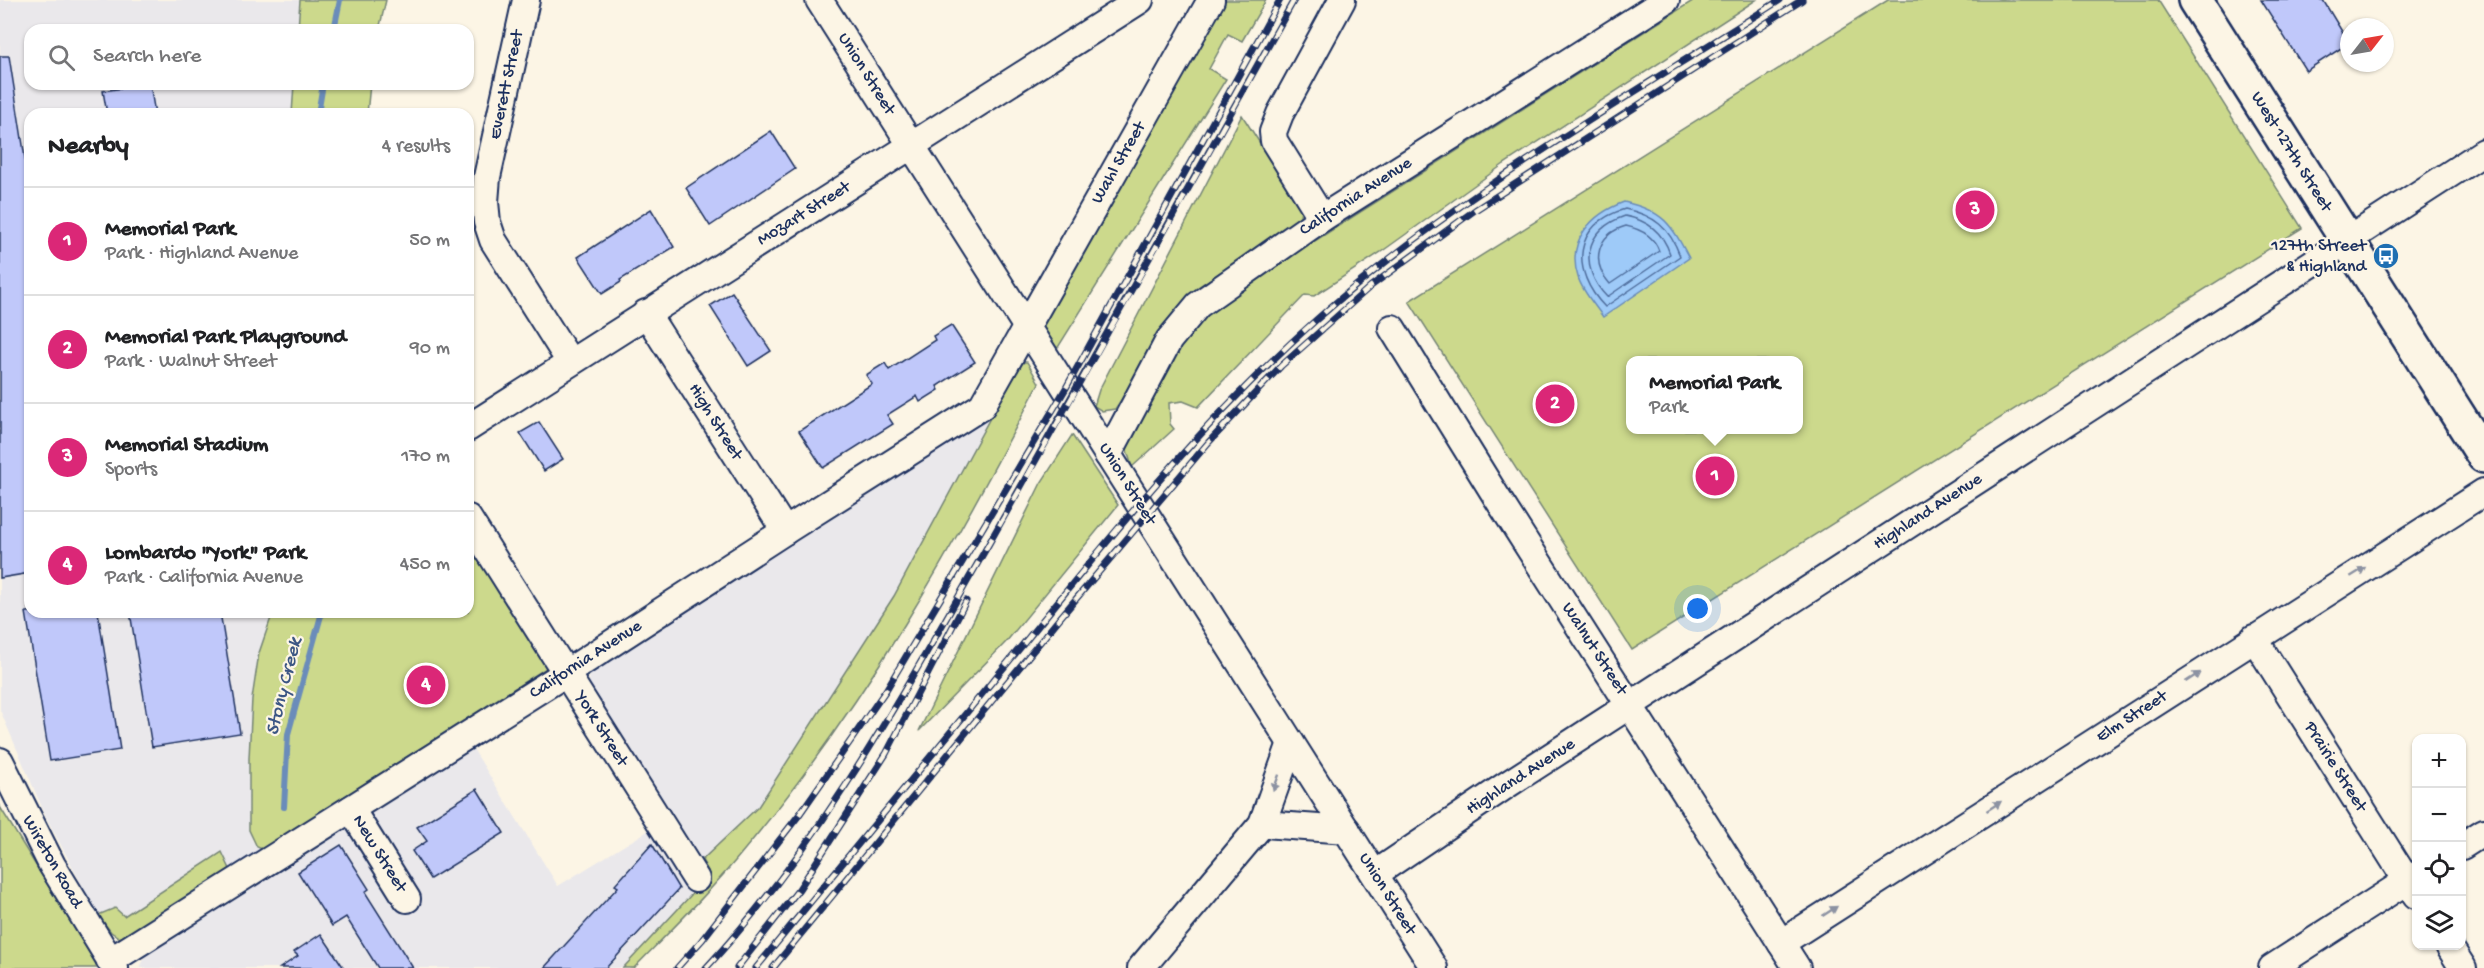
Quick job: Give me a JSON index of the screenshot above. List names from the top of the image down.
{
  "streets": {
    "main road": ["West 127th Street"],
    "street": [
      "Union Street",
      "Everett Street",
      "Wahl Street",
      "California Avenue",
      "Mozart Street",
      "High Street",
      "Highland Avenue",
      "Walnut Street",
      "Elm Street",
      "York Street",
      "Prairie Street",
      "New Street",
      "Wireton Road"
    ]
  },
  "crossings": [
    ["Union Street", "Wahl Street"],
    ["Union Street", "California Avenue"],
    ["Union Street", "Mozart Street"],
    ["Union Street", "Highland Avenue"],
    ["Everett Street", "Mozart Street"],
    ["West 127th Street", "Highland Avenue"],
    ["Wahl Street", "California Avenue"],
    ["California Avenue", "High Street"],
    ["California Avenue", "York Street"],
    ["California Avenue", "New Street"],
    ["California Avenue", "Wireton Road"],
    ["Mozart Street", "High Street"],
    ["Highland Avenue", "Walnut Street"],
    ["Walnut Street", "Elm Street"],
    ["Elm Street", "Prairie Street"]
  ],
  "one_way": ["Elm Street"],
  "water": ["Stony Creek"],
  "places": {
    "bus stop": ["127th Street & Highland"]
  },
  "north": "top right",
  "page": {
    "search": "Search here",
    "heading": ["Nearby", "4 results"],
    "list": [
      {
        "mark": "1",
        "name": "Memorial Park",
        "note": "Park · Highland Avenue",
        "value": "50 m"
      },
      {
        "mark": "2",
        "name": "Memorial Park Playground",
        "note": "Park · Walnut Street",
        "value": "90 m"
      },
      {
        "mark": "3",
        "name": "Memorial Stadium",
        "note": "Sports",
        "value": "170 m"
      },
      {
        "mark": "4",
        "name": "Lombardo \"York\" Park",
        "note": "Park · California Avenue",
        "value": "450 m"
      }
    ],
    "pins": [
      "3",
      "2",
      "1",
      "4"
    ],
    "popup": ["Memorial Park", "Park"],
    "map_buttons": ["+", "−"]
  }
}
